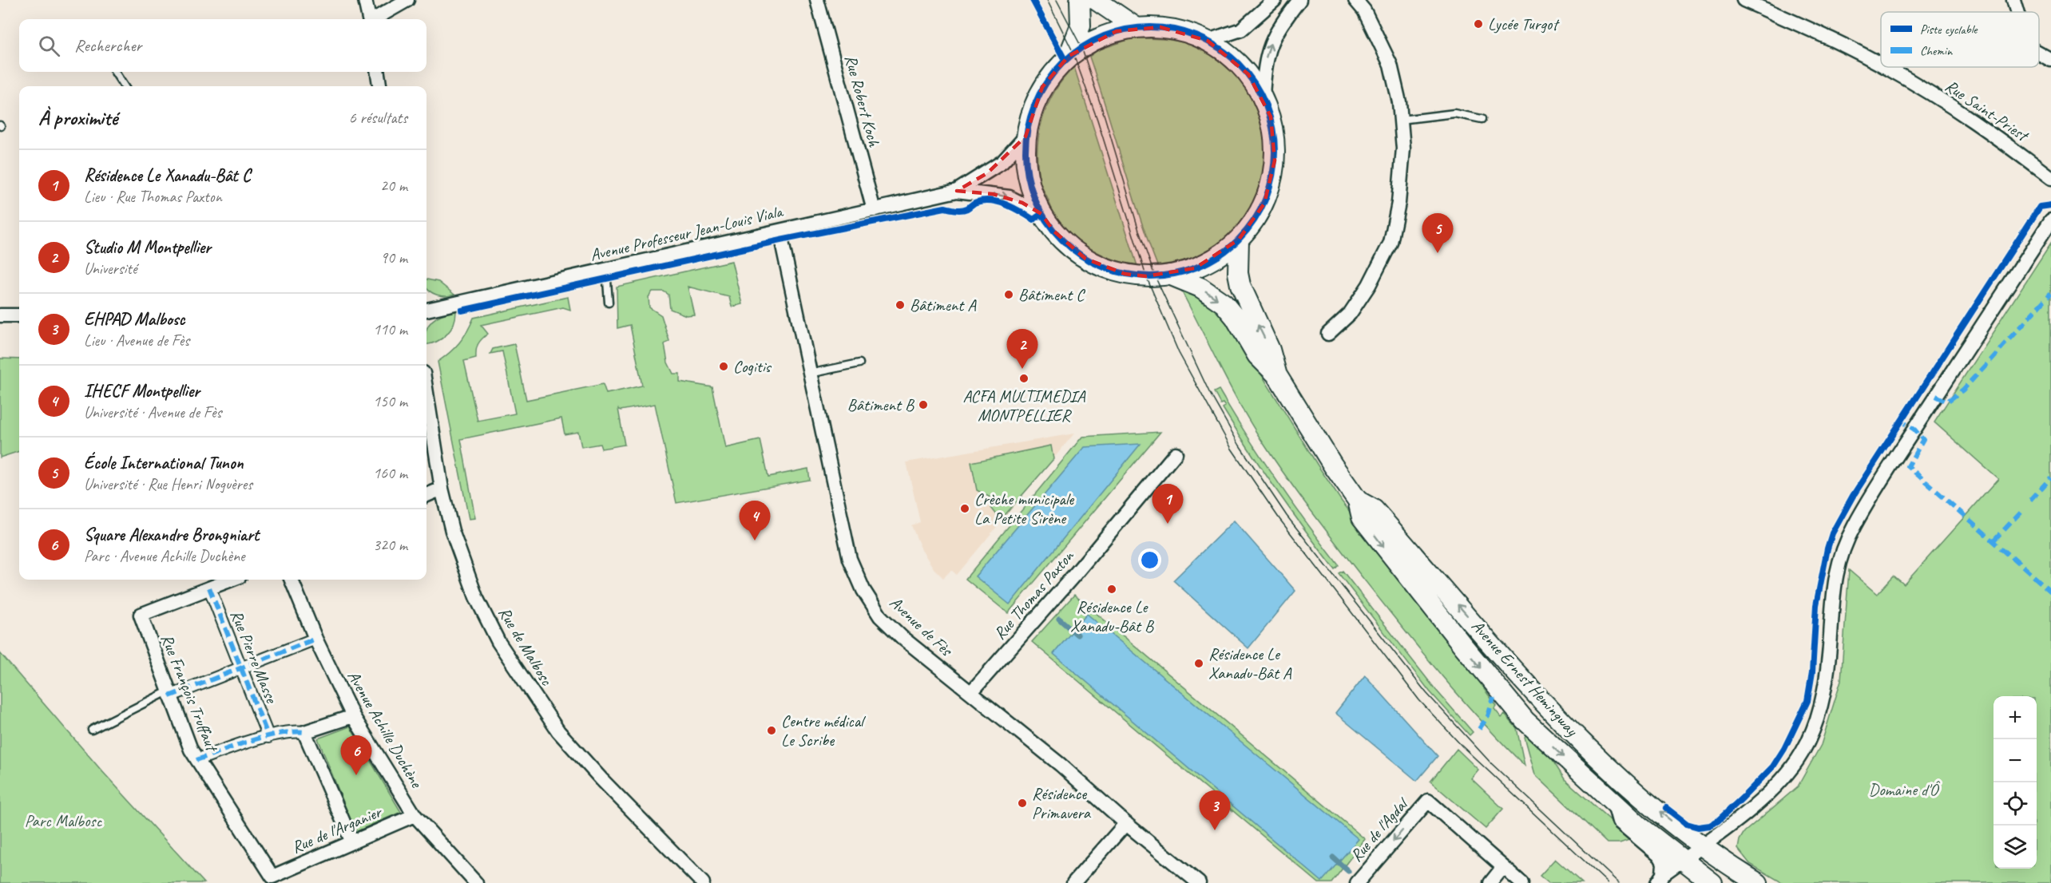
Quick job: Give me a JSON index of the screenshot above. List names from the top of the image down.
{
  "streets": {
    "main road": ["Avenue Ernest Hemingway"],
    "street": [
      "Rue Robert Koch",
      "Rue Saint-Priest",
      "Avenue Professeur Jean-Louis Viala",
      "Rue Thomas Paxton",
      "Avenue de Fès",
      "Rue de Malbosc",
      "Rue Pierre Masse",
      "Rue François Truffaut",
      "Avenue Achille Duchène",
      "Rue de l'Arganier",
      "Rue de l'Agdal"
    ]
  },
  "crossings": [
    ["Rue Robert Koch", "Avenue Professeur Jean-Louis Viala"],
    ["Avenue Professeur Jean-Louis Viala", "Avenue de Fès"],
    ["Rue Thomas Paxton", "Avenue de Fès"],
    ["Rue Pierre Masse", "Rue François Truffaut"],
    ["Rue François Truffaut", "Rue de l'Arganier"],
    ["Avenue Achille Duchène", "Rue de l'Arganier"]
  ],
  "parks": ["Domaine d'Ô", "Parc Malbosc"],
  "places": [
    "Lycée Turgot",
    "Bâtiment C",
    "Bâtiment A",
    "Cogitis",
    "ACFA MULTIMEDIA MONTPELLIER",
    "Bâtiment B",
    "Crèche municipale La Petite Sirène",
    "Résidence Le Xanadu-Bât B",
    "Résidence Le Xanadu-Bât A",
    "Centre médical Le Scribe",
    "Résidence Primavera"
  ],
  "legend": ["Piste cyclable", "Chemin"],
  "page": {
    "search": "Rechercher",
    "heading": ["À proximité", "6 résultats"],
    "list": [
      {
        "mark": "1",
        "name": "Résidence Le Xanadu-Bât C",
        "note": "Lieu · Rue Thomas Paxton",
        "value": "20 m"
      },
      {
        "mark": "2",
        "name": "Studio M Montpellier",
        "note": "Université",
        "value": "90 m"
      },
      {
        "mark": "3",
        "name": "EHPAD Malbosc",
        "note": "Lieu · Avenue de Fès",
        "value": "110 m"
      },
      {
        "mark": "4",
        "name": "IHECF Montpellier",
        "note": "Université · Avenue de Fès",
        "value": "150 m"
      },
      {
        "mark": "5",
        "name": "École International Tunon",
        "note": "Université · Rue Henri Noguères",
        "value": "160 m"
      },
      {
        "mark": "6",
        "name": "Square Alexandre Brongniart",
        "note": "Parc · Avenue Achille Duchène",
        "value": "320 m"
      }
    ],
    "pins": [
      "5",
      "2",
      "1",
      "4",
      "6",
      "3"
    ],
    "map_buttons": ["+", "−"]
  }
}
